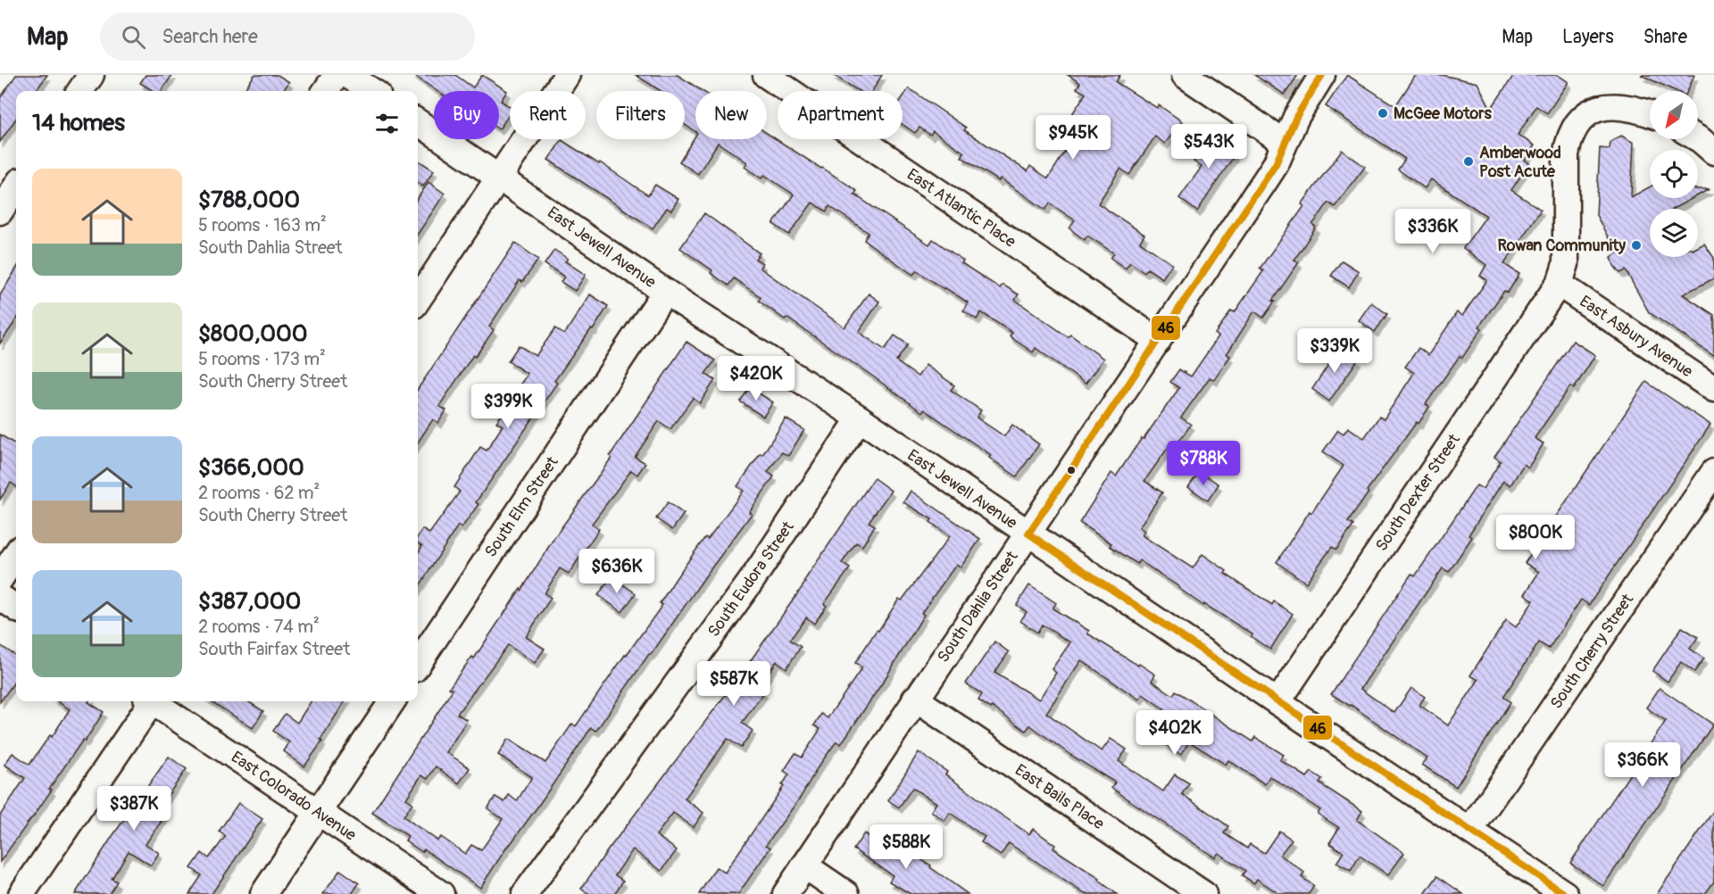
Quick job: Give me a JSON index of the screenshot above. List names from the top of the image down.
{
  "streets": {
    "street": [
      "East Atlantic Place",
      "East Jewell Avenue",
      "East Asbury Avenue",
      "South Dexter Street",
      "South Elm Street",
      "South Eudora Street",
      "South Dahlia Street",
      "South Cherry Street",
      "East Colorado Avenue",
      "East Bails Place"
    ]
  },
  "crossings": [
    ["East Atlantic Place", "South Dahlia Street"],
    ["East Jewell Avenue", "South Dexter Street"],
    ["East Jewell Avenue", "South Elm Street"],
    ["East Jewell Avenue", "South Eudora Street"],
    ["East Jewell Avenue", "South Dahlia Street"],
    ["East Jewell Avenue", "South Cherry Street"],
    ["East Asbury Avenue", "South Dexter Street"],
    ["South Dahlia Street", "East Bails Place"]
  ],
  "places": ["McGee Motors", "Amberwood Post Acute", "Rowan Community"],
  "lines": ["transit line 46"],
  "north": "bottom left",
  "page": {
    "header": "Map",
    "search": "Search here",
    "nav": ["Map", "Layers", "Share"],
    "chip": [
      "Buy",
      "Rent",
      "Filters",
      "New",
      "Apartment"
    ],
    "heading": "14 homes",
    "price": [
      "$945K",
      "$543K",
      "$336K",
      "$339K",
      "$420K",
      "$399K",
      "$788K",
      "$800K",
      "$636K",
      "$587K",
      "$402K",
      "$366K",
      "$387K",
      "$588K"
    ],
    "list": [
      {
        "name": "$788,000",
        "note": "5 rooms · 163 m² · South Dahlia Street"
      },
      {
        "name": "$800,000",
        "note": "5 rooms · 173 m² · South Cherry Street"
      },
      {
        "name": "$366,000",
        "note": "2 rooms · 62 m² · South Cherry Street"
      },
      {
        "name": "$387,000",
        "note": "2 rooms · 74 m² · South Fairfax Street"
      }
    ]
  }
}
